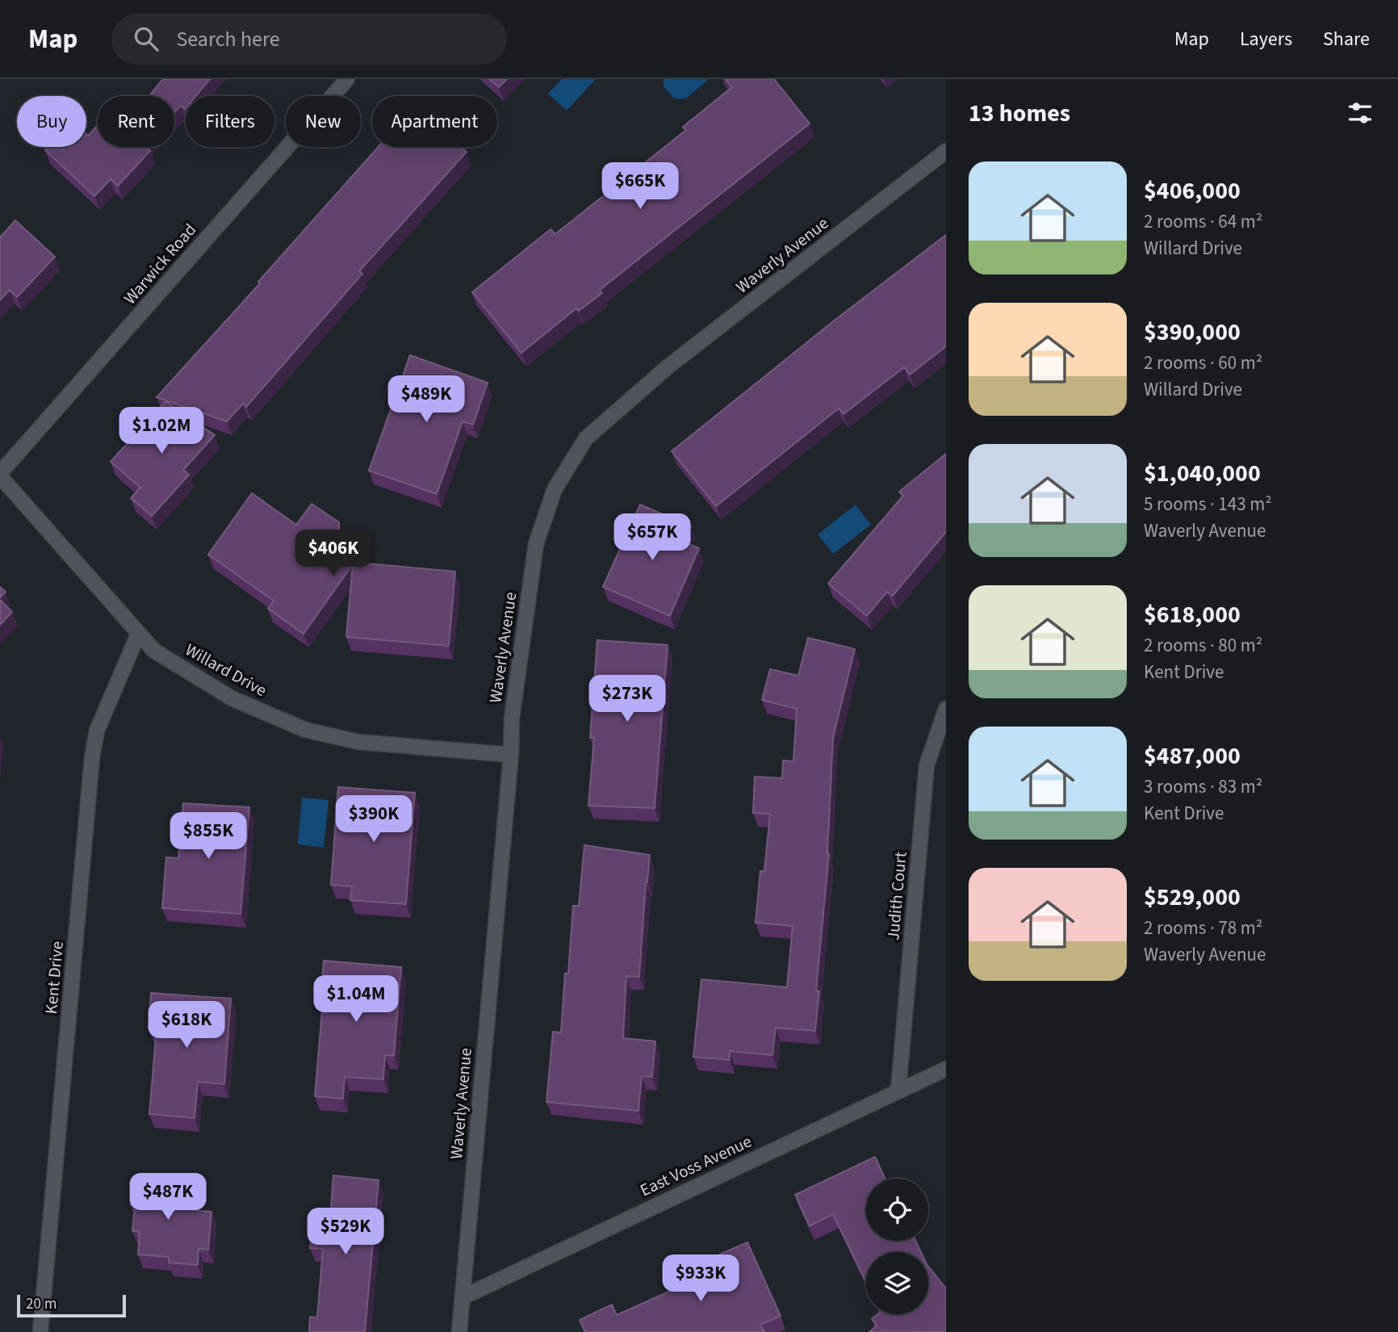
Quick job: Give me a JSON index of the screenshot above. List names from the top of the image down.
{
  "streets": {
    "street": [
      "Waverly Avenue",
      "Warwick Road",
      "Willard Drive",
      "Judith Court",
      "Kent Drive",
      "East Voss Avenue"
    ]
  },
  "crossings": [
    ["Waverly Avenue", "Willard Drive"],
    ["Waverly Avenue", "East Voss Avenue"],
    ["Warwick Road", "Willard Drive"],
    ["Willard Drive", "Kent Drive"],
    ["Judith Court", "East Voss Avenue"]
  ],
  "scale_bar": "20 m",
  "page": {
    "header": "Map",
    "search": "Search here",
    "nav": ["Map", "Layers", "Share"],
    "heading": "13 homes",
    "chip": [
      "Buy",
      "Rent",
      "Filters",
      "New",
      "Apartment"
    ],
    "list": [
      {
        "name": "$406,000",
        "note": "2 rooms · 64 m² · Willard Drive"
      },
      {
        "name": "$390,000",
        "note": "2 rooms · 60 m² · Willard Drive"
      },
      {
        "name": "$1,040,000",
        "note": "5 rooms · 143 m² · Waverly Avenue"
      },
      {
        "name": "$618,000",
        "note": "2 rooms · 80 m² · Kent Drive"
      },
      {
        "name": "$487,000",
        "note": "3 rooms · 83 m² · Kent Drive"
      },
      {
        "name": "$529,000",
        "note": "2 rooms · 78 m² · Waverly Avenue"
      }
    ],
    "price": [
      "$665K",
      "$489K",
      "$1.02M",
      "$657K",
      "$406K",
      "$273K",
      "$390K",
      "$855K",
      "$1.04M",
      "$618K",
      "$487K",
      "$529K",
      "$933K"
    ],
    "scale": "20 m"
  }
}
